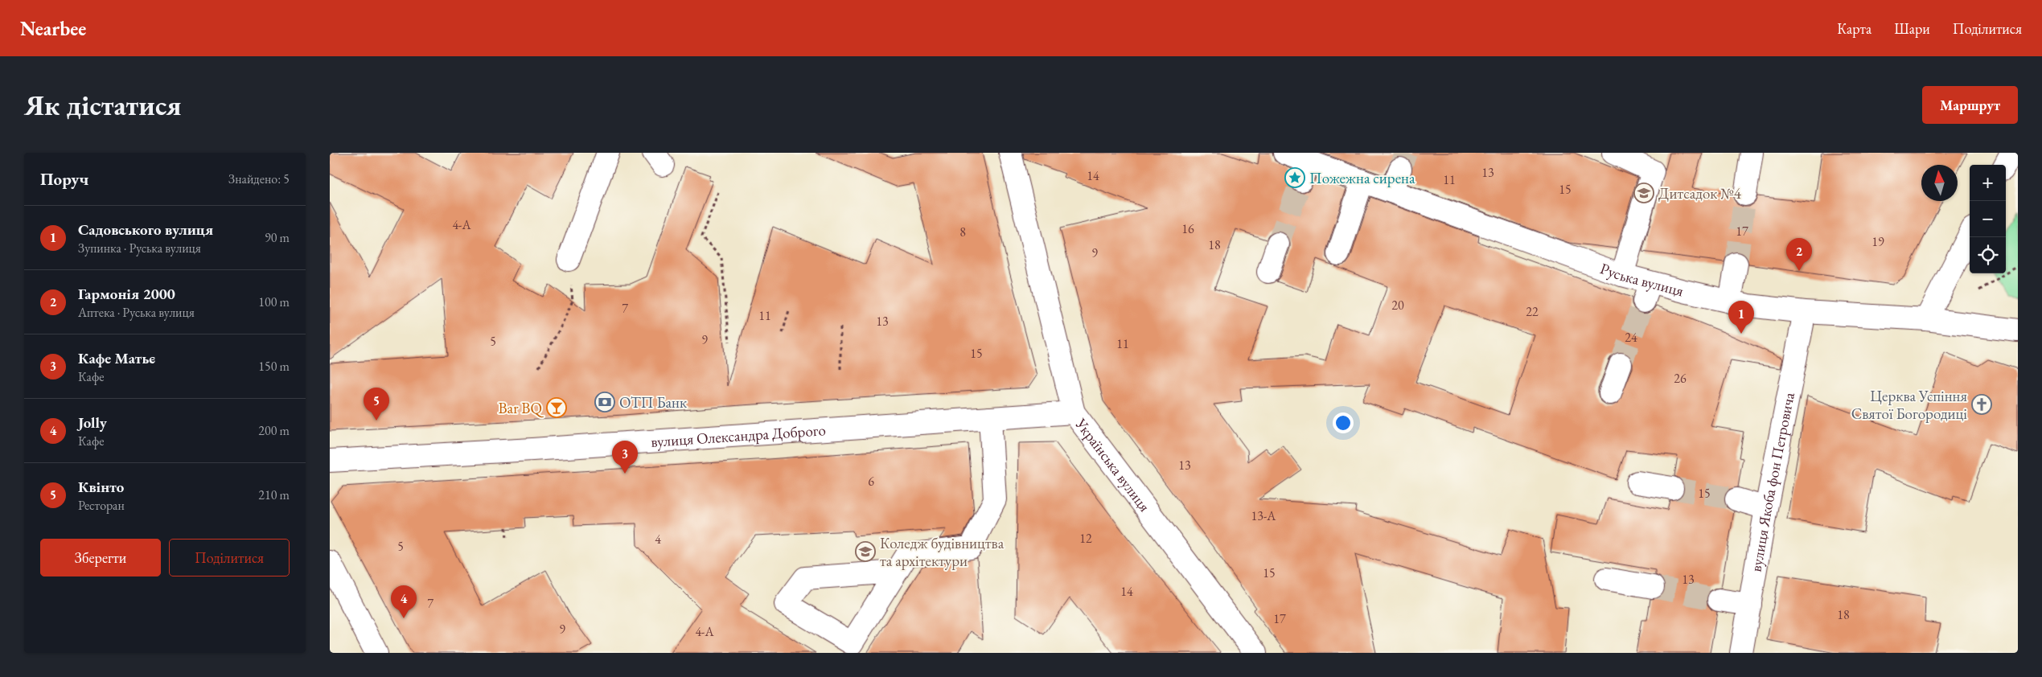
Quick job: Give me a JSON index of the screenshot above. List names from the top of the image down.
{
  "streets": {
    "street": [
      "Руська вулиця",
      "вулиця Олександра Доброго",
      "Українська вулиця",
      "вулиця Якоба фон Петровича"
    ]
  },
  "crossings": [
    ["Руська вулиця", "вулиця Якоба фон Петровича"],
    ["вулиця Олександра Доброго", "Українська вулиця"]
  ],
  "places": {
    "place": ["Пожежна сирена"],
    "school or university": ["Дитсадок №4", "Коледж будівництва та архітектури"],
    "bank": ["ОТП Банк"],
    "church": ["Церква Успіння Святої Богородиці"],
    "bar": ["Bar BQ"]
  },
  "house_numbers": [
    "13",
    "14",
    "11",
    "15",
    "4-А",
    "16",
    "17",
    "8",
    "19",
    "18",
    "9",
    "20",
    "7",
    "22",
    "11",
    "13",
    "24",
    "9",
    "5",
    "11",
    "15",
    "26",
    "13",
    "6",
    "15",
    "13-А",
    "12",
    "4",
    "5",
    "15",
    "13",
    "14",
    "7",
    "18",
    "17",
    "9",
    "4-А"
  ],
  "north": "top",
  "page": {
    "header": "Nearbee",
    "nav": ["Карта", "Шари", "Поділитися"],
    "buttons": [
      "Маршрут",
      ["Зберегти", "Поділитися"]
    ],
    "title": "Як дістатися",
    "heading": ["Поруч", "Знайдено: 5"],
    "map_buttons": ["+", "−"],
    "list": [
      {
        "mark": "1",
        "name": "Садовського вулиця",
        "note": "Зупинка · Руська вулиця",
        "value": "90 m"
      },
      {
        "mark": "2",
        "name": "Гармонія 2000",
        "note": "Аптека · Руська вулиця",
        "value": "100 m"
      },
      {
        "mark": "3",
        "name": "Кафе Матьє",
        "note": "Кафе",
        "value": "150 m"
      },
      {
        "mark": "4",
        "name": "Jolly",
        "note": "Кафе",
        "value": "200 m"
      },
      {
        "mark": "5",
        "name": "Квінто",
        "note": "Ресторан",
        "value": "210 m"
      }
    ],
    "pins": [
      "2",
      "1",
      "5",
      "3",
      "4"
    ]
  }
}
